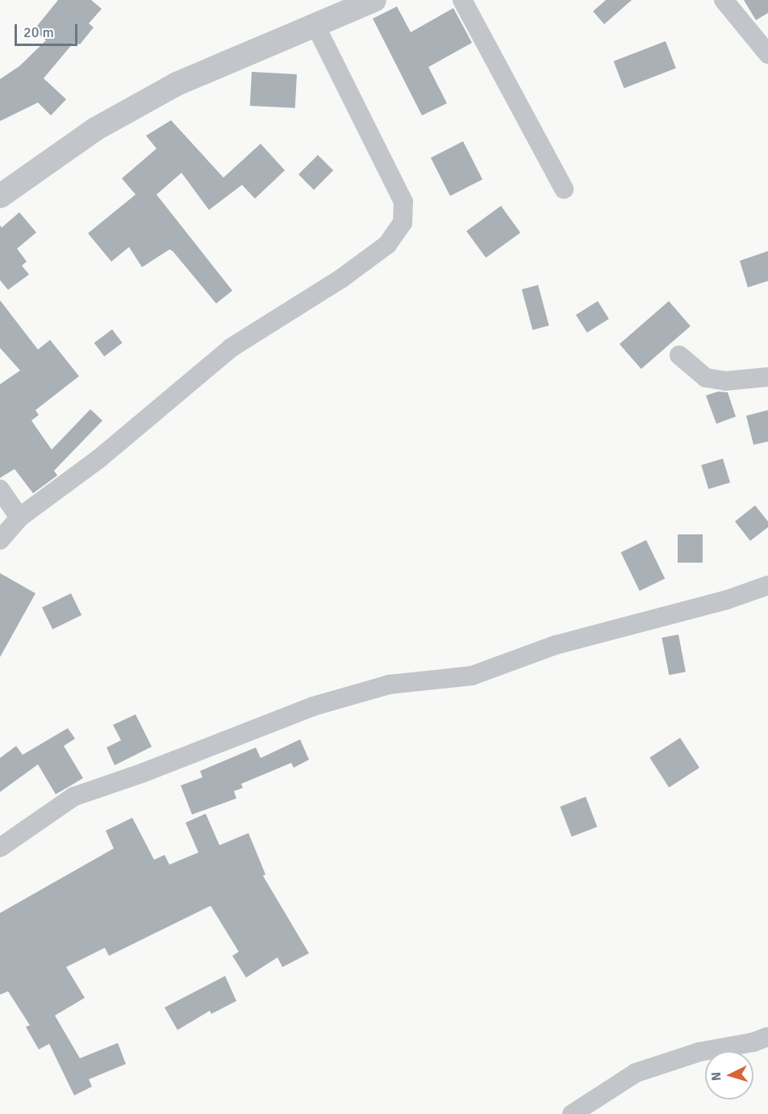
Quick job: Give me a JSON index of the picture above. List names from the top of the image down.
{
  "scale_bar": "20 m",
  "north": "left"
}
